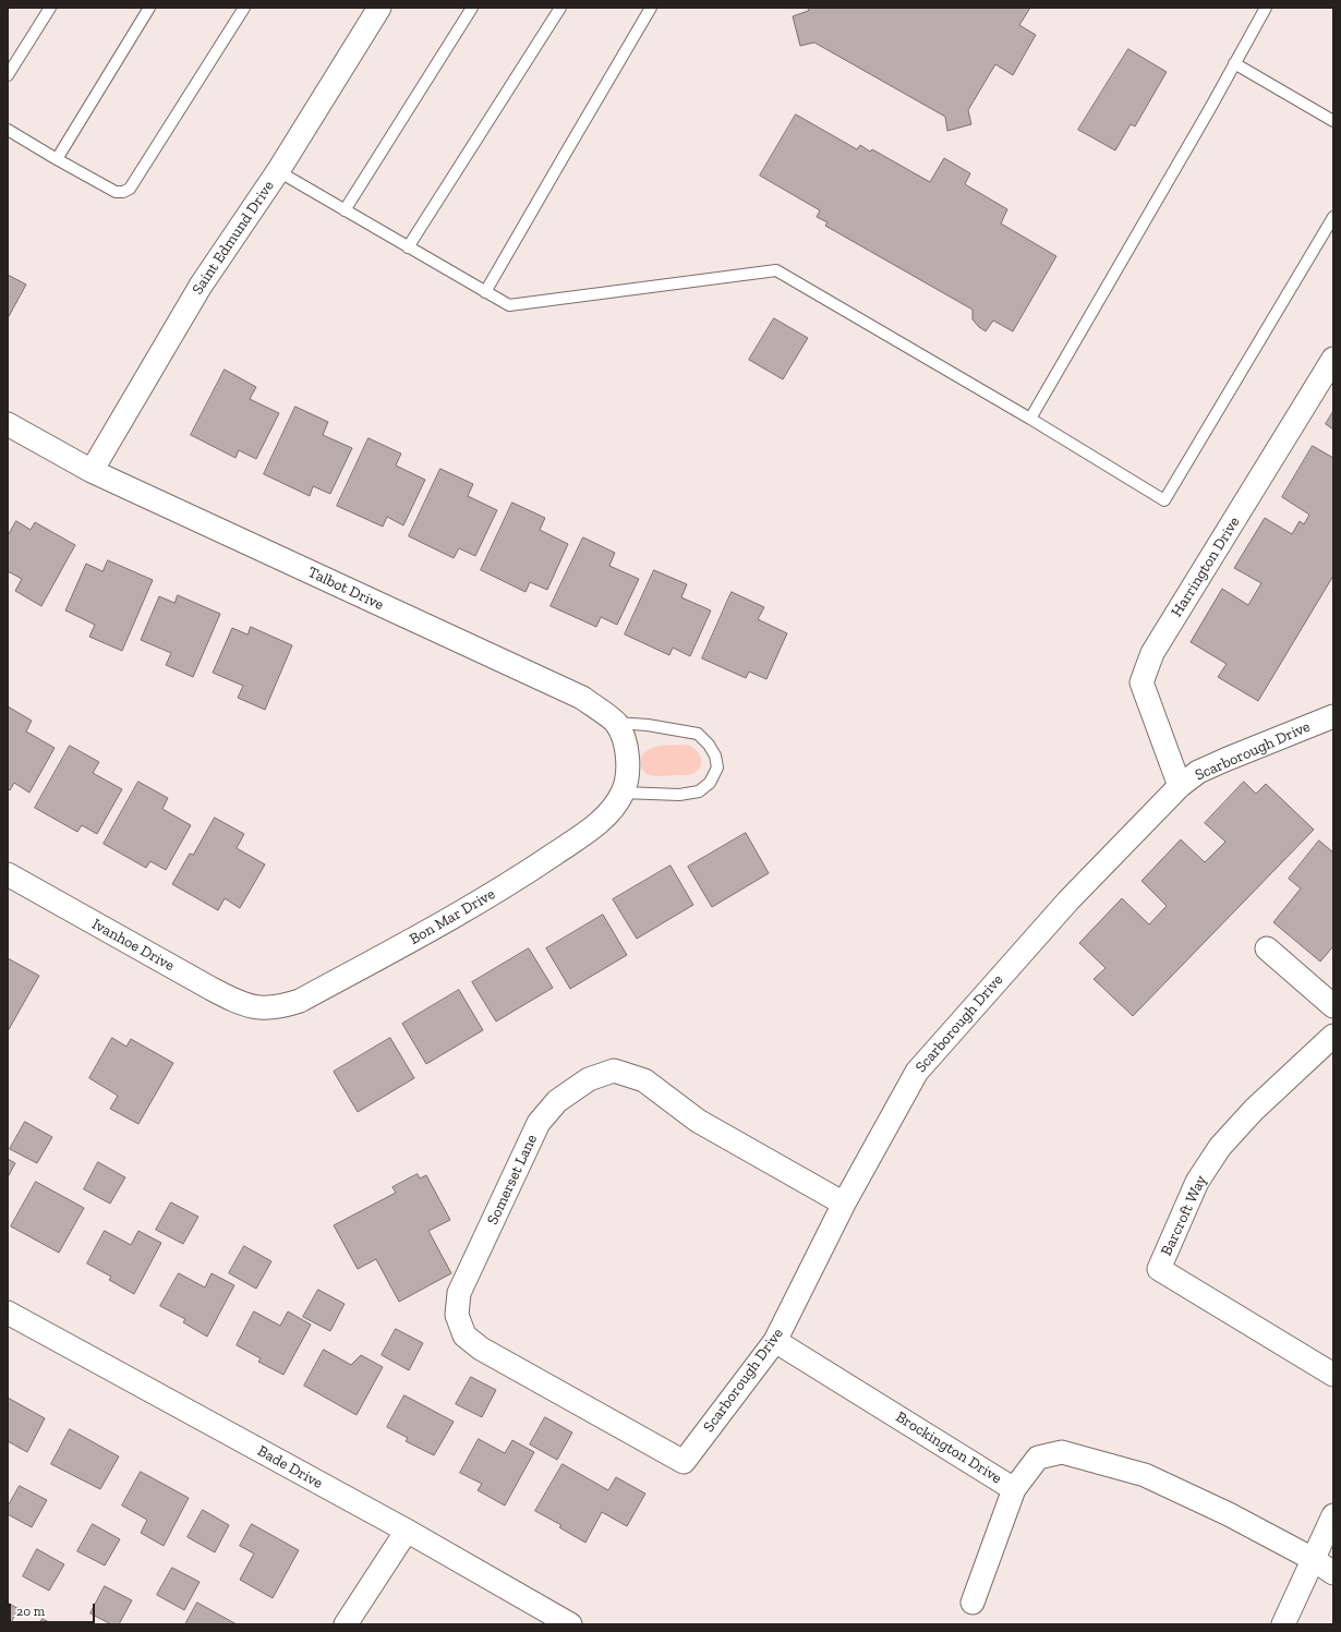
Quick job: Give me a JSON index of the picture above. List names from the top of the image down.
{
  "streets": {
    "street": [
      "Saint Edmund Drive",
      "Harrington Drive",
      "Talbot Drive",
      "Scarborough Drive",
      "Bon Mar Drive",
      "Ivanhoe Drive",
      "Somerset Lane",
      "Barcroft Way",
      "Brockington Drive",
      "Bade Drive"
    ]
  },
  "crossings": [
    ["Saint Edmund Drive", "Talbot Drive"],
    ["Harrington Drive", "Scarborough Drive"],
    ["Talbot Drive", "Bon Mar Drive"],
    ["Scarborough Drive", "Somerset Lane"],
    ["Scarborough Drive", "Brockington Drive"],
    ["Bon Mar Drive", "Ivanhoe Drive"]
  ],
  "scale_bar": "20 m"
}
